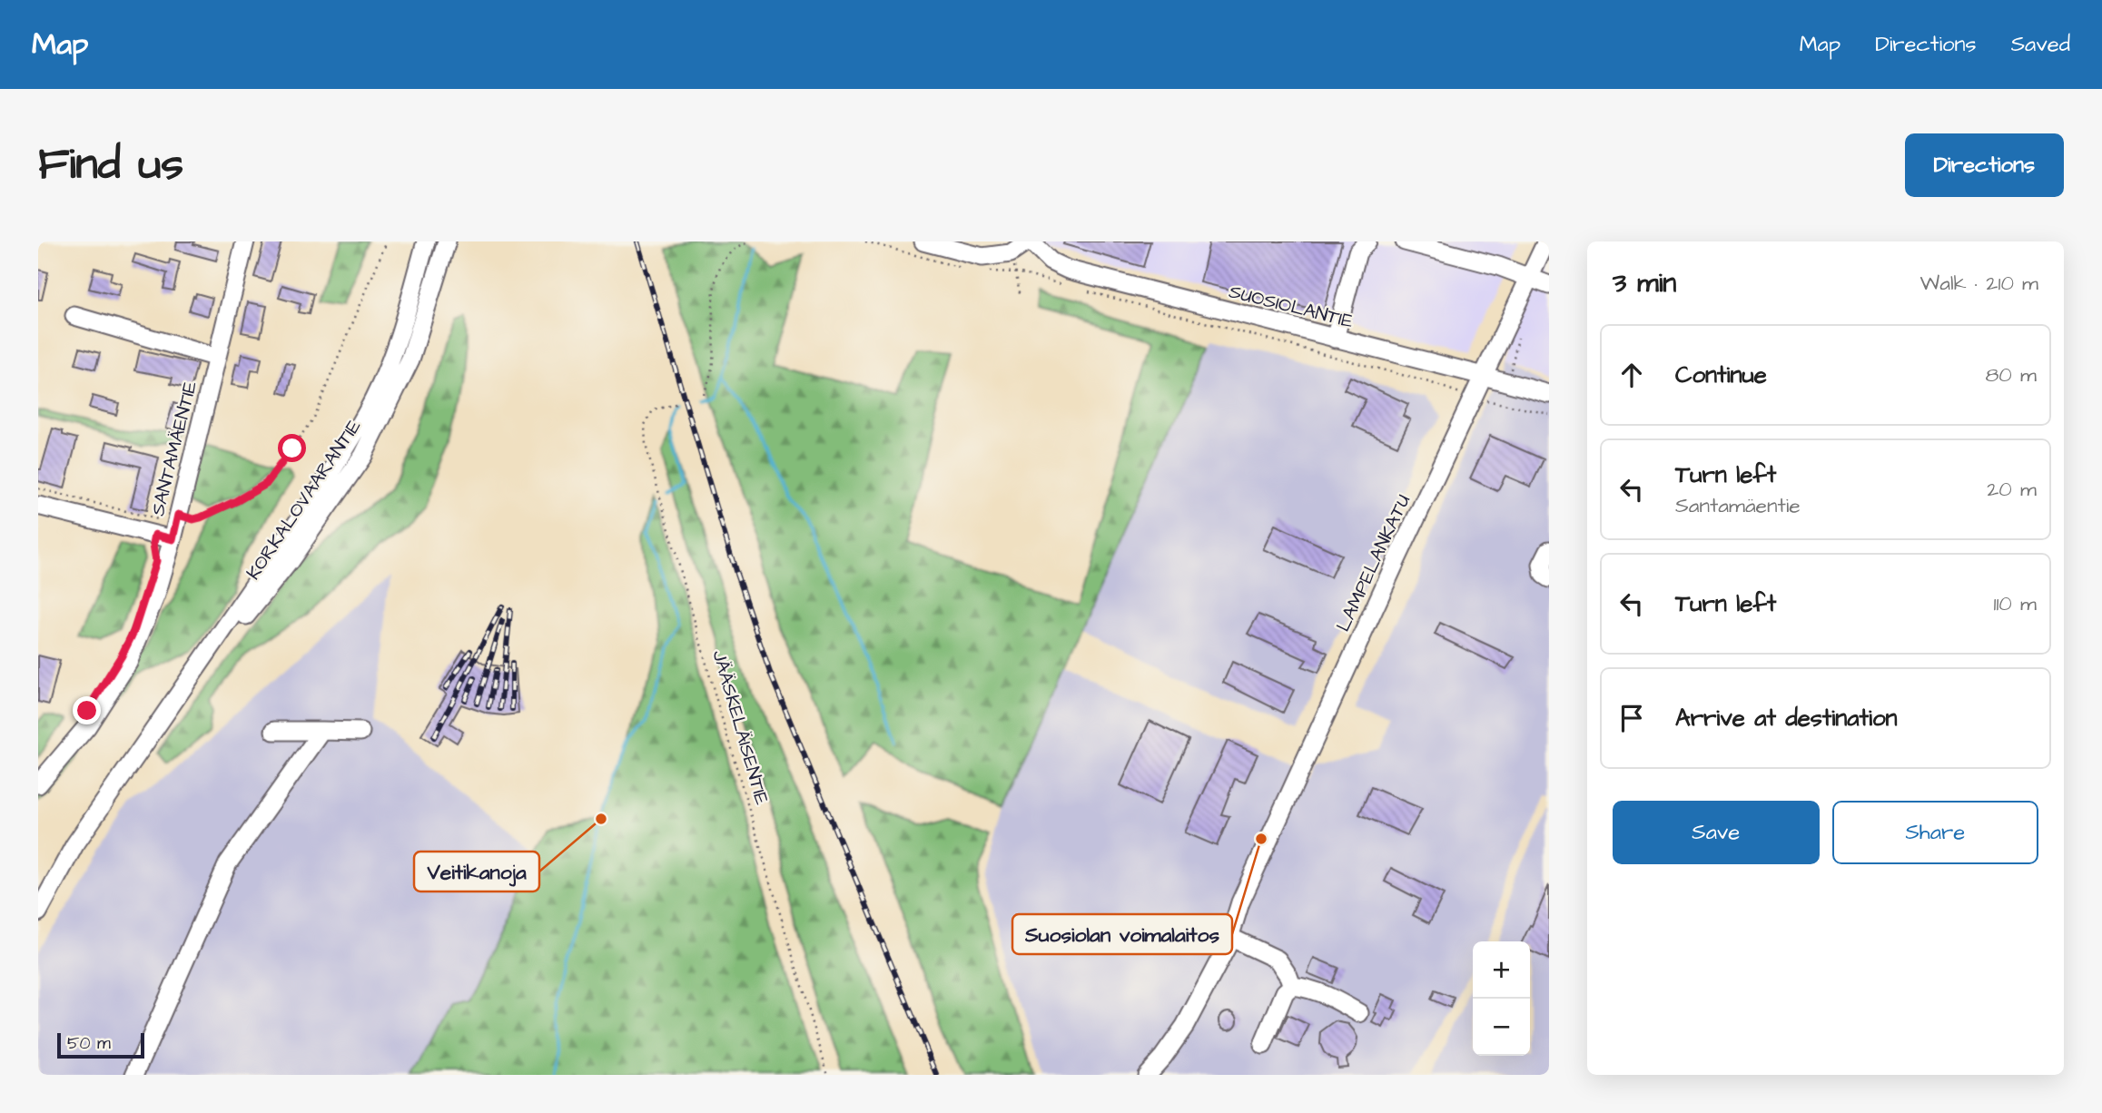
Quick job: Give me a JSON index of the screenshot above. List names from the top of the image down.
{
  "streets": {
    "street": [
      "SUOSIOLANTIE",
      "SANTAMÄENTIE",
      "KORKALOVAARANTIE",
      "LAMPELANKATU"
    ],
    "path": ["JÄÄSKELÄISENTIE"]
  },
  "crossings": [
    ["SUOSIOLANTIE", "LAMPELANKATU"]
  ],
  "places": ["Veitikanoja", "Suosiolan voimalaitos"],
  "scale_bar": "50 m",
  "page": {
    "header": "Map",
    "nav": ["Map", "Directions", "Saved"],
    "buttons": [
      "Directions",
      ["Save", "Share"]
    ],
    "title": "Find us",
    "heading": ["3 min", "Walk · 210 m"],
    "list": [
      ["Continue", "80 m"],
      ["Turn left", "Santamäentie", "20 m"],
      ["Turn left", "110 m"],
      "Arrive at destination"
    ],
    "map_buttons": ["+", "−"],
    "scale": "50 m"
  }
}
